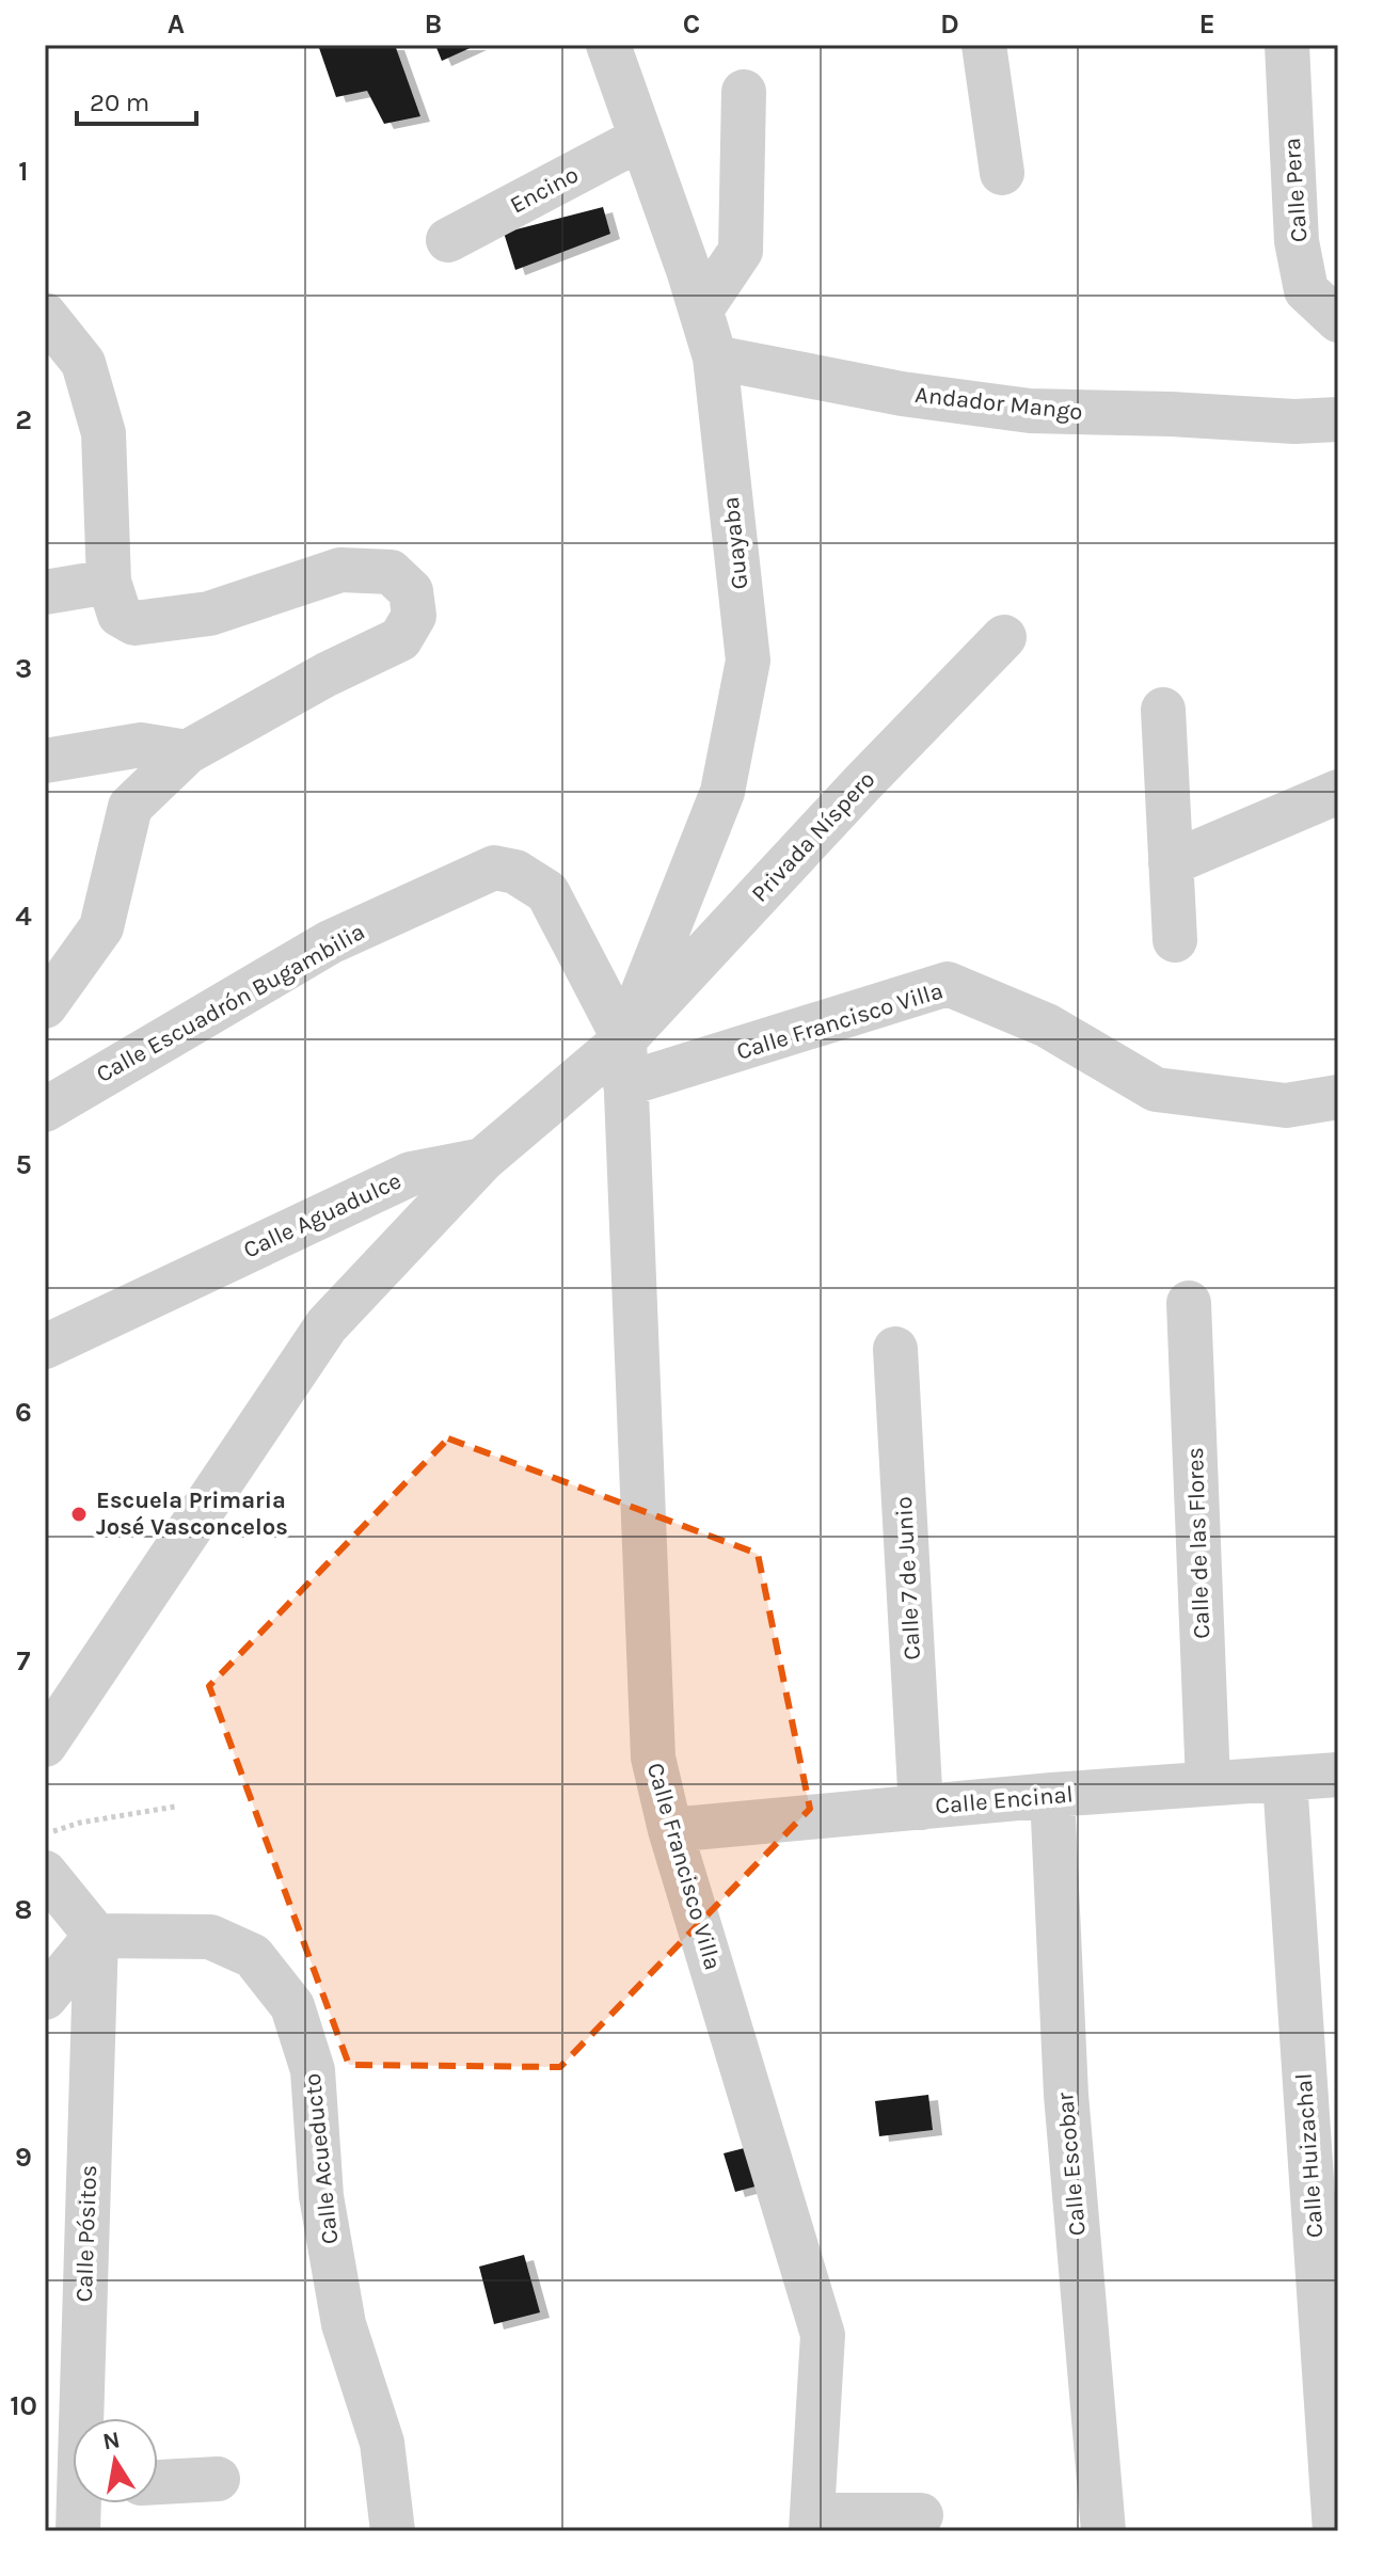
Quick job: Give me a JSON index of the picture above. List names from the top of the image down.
{
  "streets": {
    "street": [
      "Encino",
      "Calle Pera",
      "Andador Mango",
      "Guayaba",
      "Privada Níspero",
      "Calle Escuadrón Bugambilia",
      "Calle Francisco Villa",
      "Calle Aguadulce",
      "Calle de las Flores",
      "Calle 7 de Junio",
      "Calle Encinal",
      "Calle Huizachal",
      "Calle Acueducto",
      "Calle Escobar",
      "Calle Pósitos"
    ]
  },
  "crossings": [
    ["Encino", "Guayaba"],
    ["Andador Mango", "Guayaba"],
    ["Guayaba", "Privada Níspero"],
    ["Guayaba", "Calle Escuadrón Bugambilia"],
    ["Guayaba", "Calle Francisco Villa"],
    ["Guayaba", "Calle Aguadulce"],
    ["Privada Níspero", "Calle Escuadrón Bugambilia"],
    ["Privada Níspero", "Calle Francisco Villa"],
    ["Privada Níspero", "Calle Aguadulce"],
    ["Calle Escuadrón Bugambilia", "Calle Francisco Villa"],
    ["Calle Escuadrón Bugambilia", "Calle Aguadulce"],
    ["Calle Francisco Villa", "Calle Aguadulce"],
    ["Calle Francisco Villa", "Calle Encinal"],
    ["Calle de las Flores", "Calle Encinal"],
    ["Calle 7 de Junio", "Calle Encinal"],
    ["Calle Encinal", "Calle Huizachal"],
    ["Calle Encinal", "Calle Escobar"],
    ["Calle Acueducto", "Calle Pósitos"]
  ],
  "places": ["Escuela Primaria José Vasconcelos"],
  "scale_bar": "20 m",
  "north": "top",
  "grid": {
    "columns": [
      "A",
      "B",
      "C",
      "D",
      "E"
    ],
    "rows": [
      "1",
      "2",
      "3",
      "4",
      "5",
      "6",
      "7",
      "8",
      "9",
      "10"
    ]
  }
}
